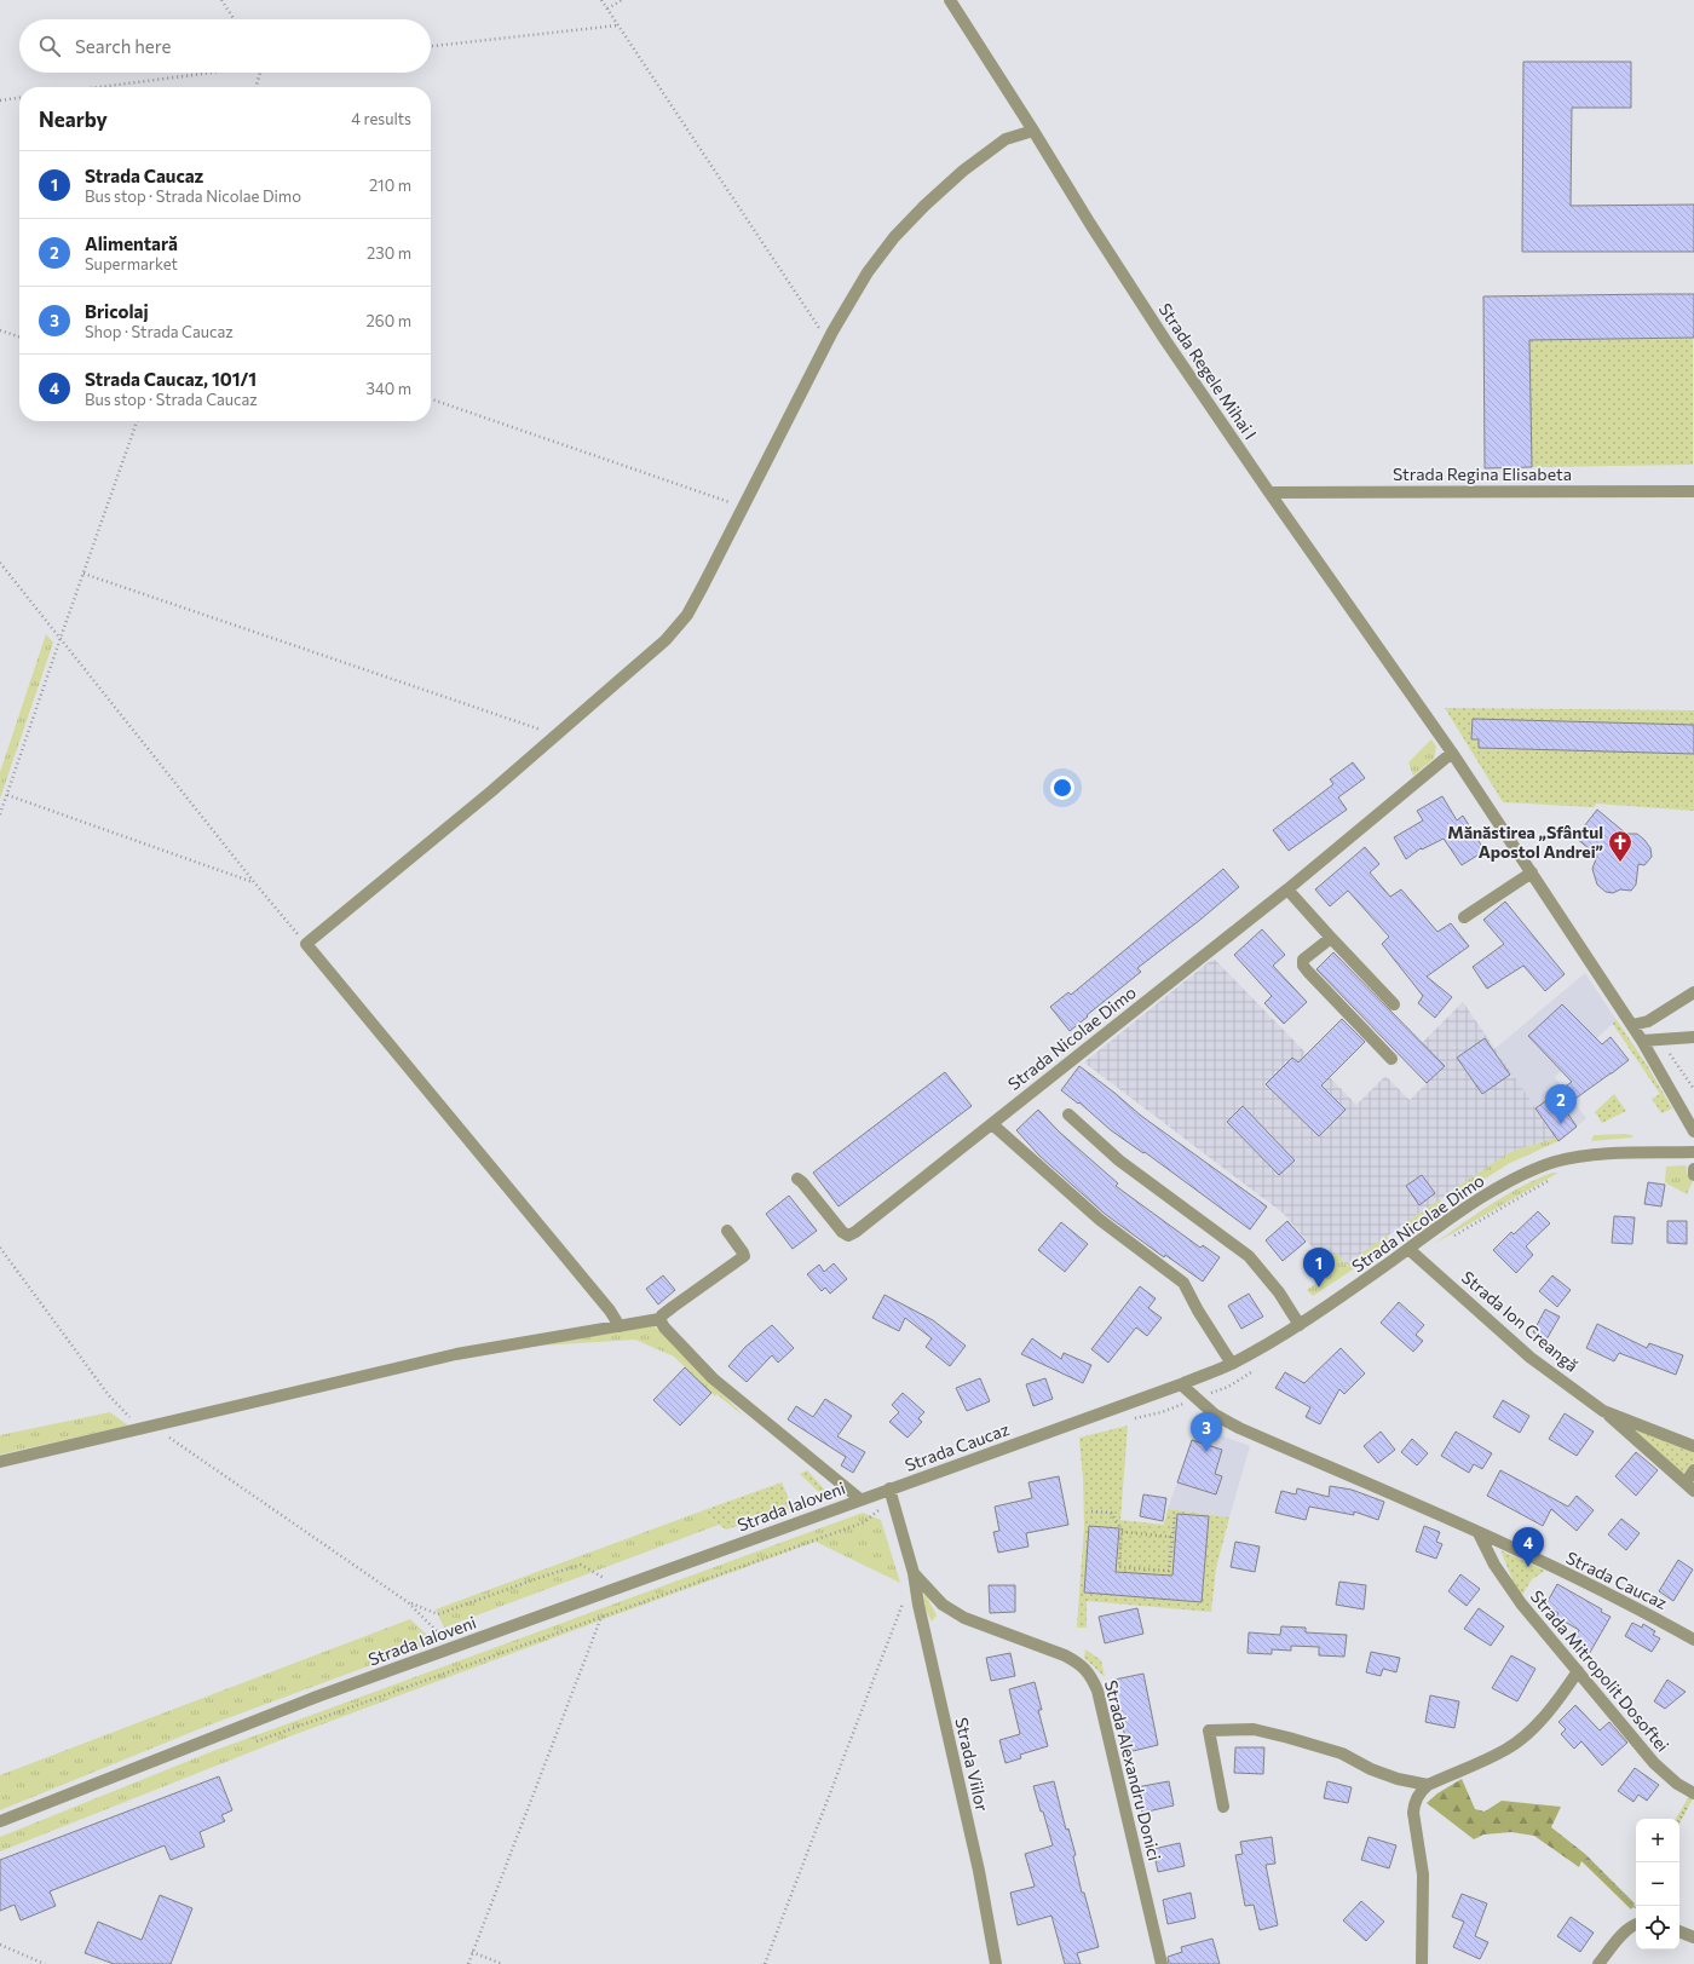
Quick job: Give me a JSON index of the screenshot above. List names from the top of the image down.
{
  "streets": {
    "street": [
      "Strada Regele Mihai I",
      "Strada Regina Elisabeta",
      "Strada Nicolae Dimo",
      "Strada Ion Creangă",
      "Strada Caucaz",
      "Strada Ialoveni",
      "Strada Mitropolit Dosoftei",
      "Strada Viilor",
      "Strada Alexandru Donici"
    ]
  },
  "crossings": [
    ["Strada Regele Mihai I", "Strada Regina Elisabeta"],
    ["Strada Regele Mihai I", "Strada Nicolae Dimo"],
    ["Strada Nicolae Dimo", "Strada Ion Creangă"],
    ["Strada Nicolae Dimo", "Strada Caucaz"],
    ["Strada Caucaz", "Strada Ialoveni"],
    ["Strada Caucaz", "Strada Mitropolit Dosoftei"],
    ["Strada Caucaz", "Strada Alexandru Donici"],
    ["Strada Viilor", "Strada Alexandru Donici"]
  ],
  "places": {
    "church": ["Mănăstirea „Sfântul Apostol Andrei”"]
  },
  "page": {
    "search": "Search here",
    "heading": ["Nearby", "4 results"],
    "list": [
      {
        "mark": "1",
        "name": "Strada Caucaz",
        "note": "Bus stop · Strada Nicolae Dimo",
        "value": "210 m"
      },
      {
        "mark": "2",
        "name": "Alimentară",
        "note": "Supermarket",
        "value": "230 m"
      },
      {
        "mark": "3",
        "name": "Bricolaj",
        "note": "Shop · Strada Caucaz",
        "value": "260 m"
      },
      {
        "mark": "4",
        "name": "Strada Caucaz, 101/1",
        "note": "Bus stop · Strada Caucaz",
        "value": "340 m"
      }
    ],
    "pins": [
      "2",
      "1",
      "3",
      "4"
    ],
    "map_buttons": ["+", "−"]
  }
}
